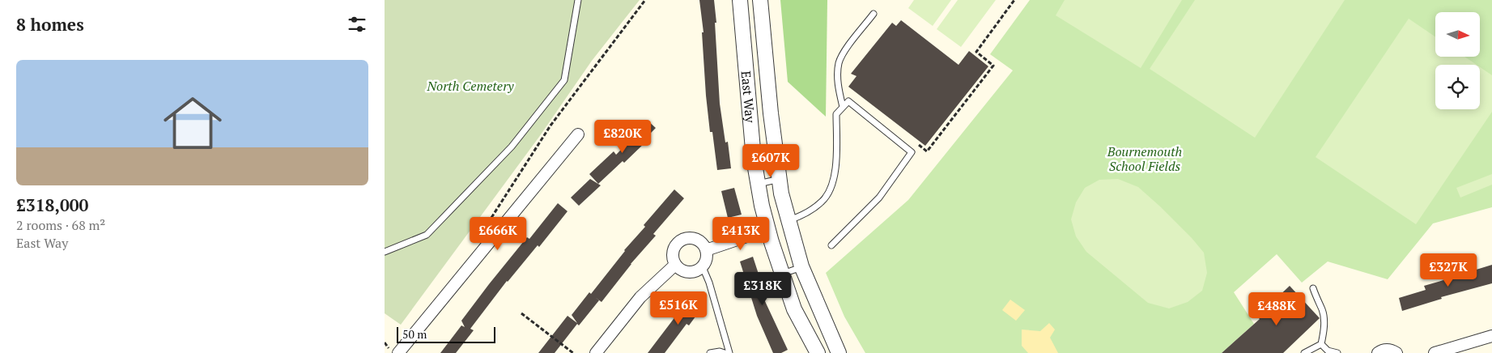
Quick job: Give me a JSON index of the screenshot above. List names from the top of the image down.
{
  "streets": {
    "street": ["East Way"]
  },
  "parks": ["North Cemetery", "Bournemouth School Fields"],
  "scale_bar": "50 m",
  "north": "right",
  "page": {
    "heading": "8 homes",
    "list": [
      {
        "name": "£318,000",
        "note": "2 rooms · 68 m² · East Way"
      }
    ],
    "price": [
      "£820K",
      "£607K",
      "£666K",
      "£413K",
      "£327K",
      "£318K",
      "£516K",
      "£488K"
    ],
    "scale": "50 m"
  }
}
